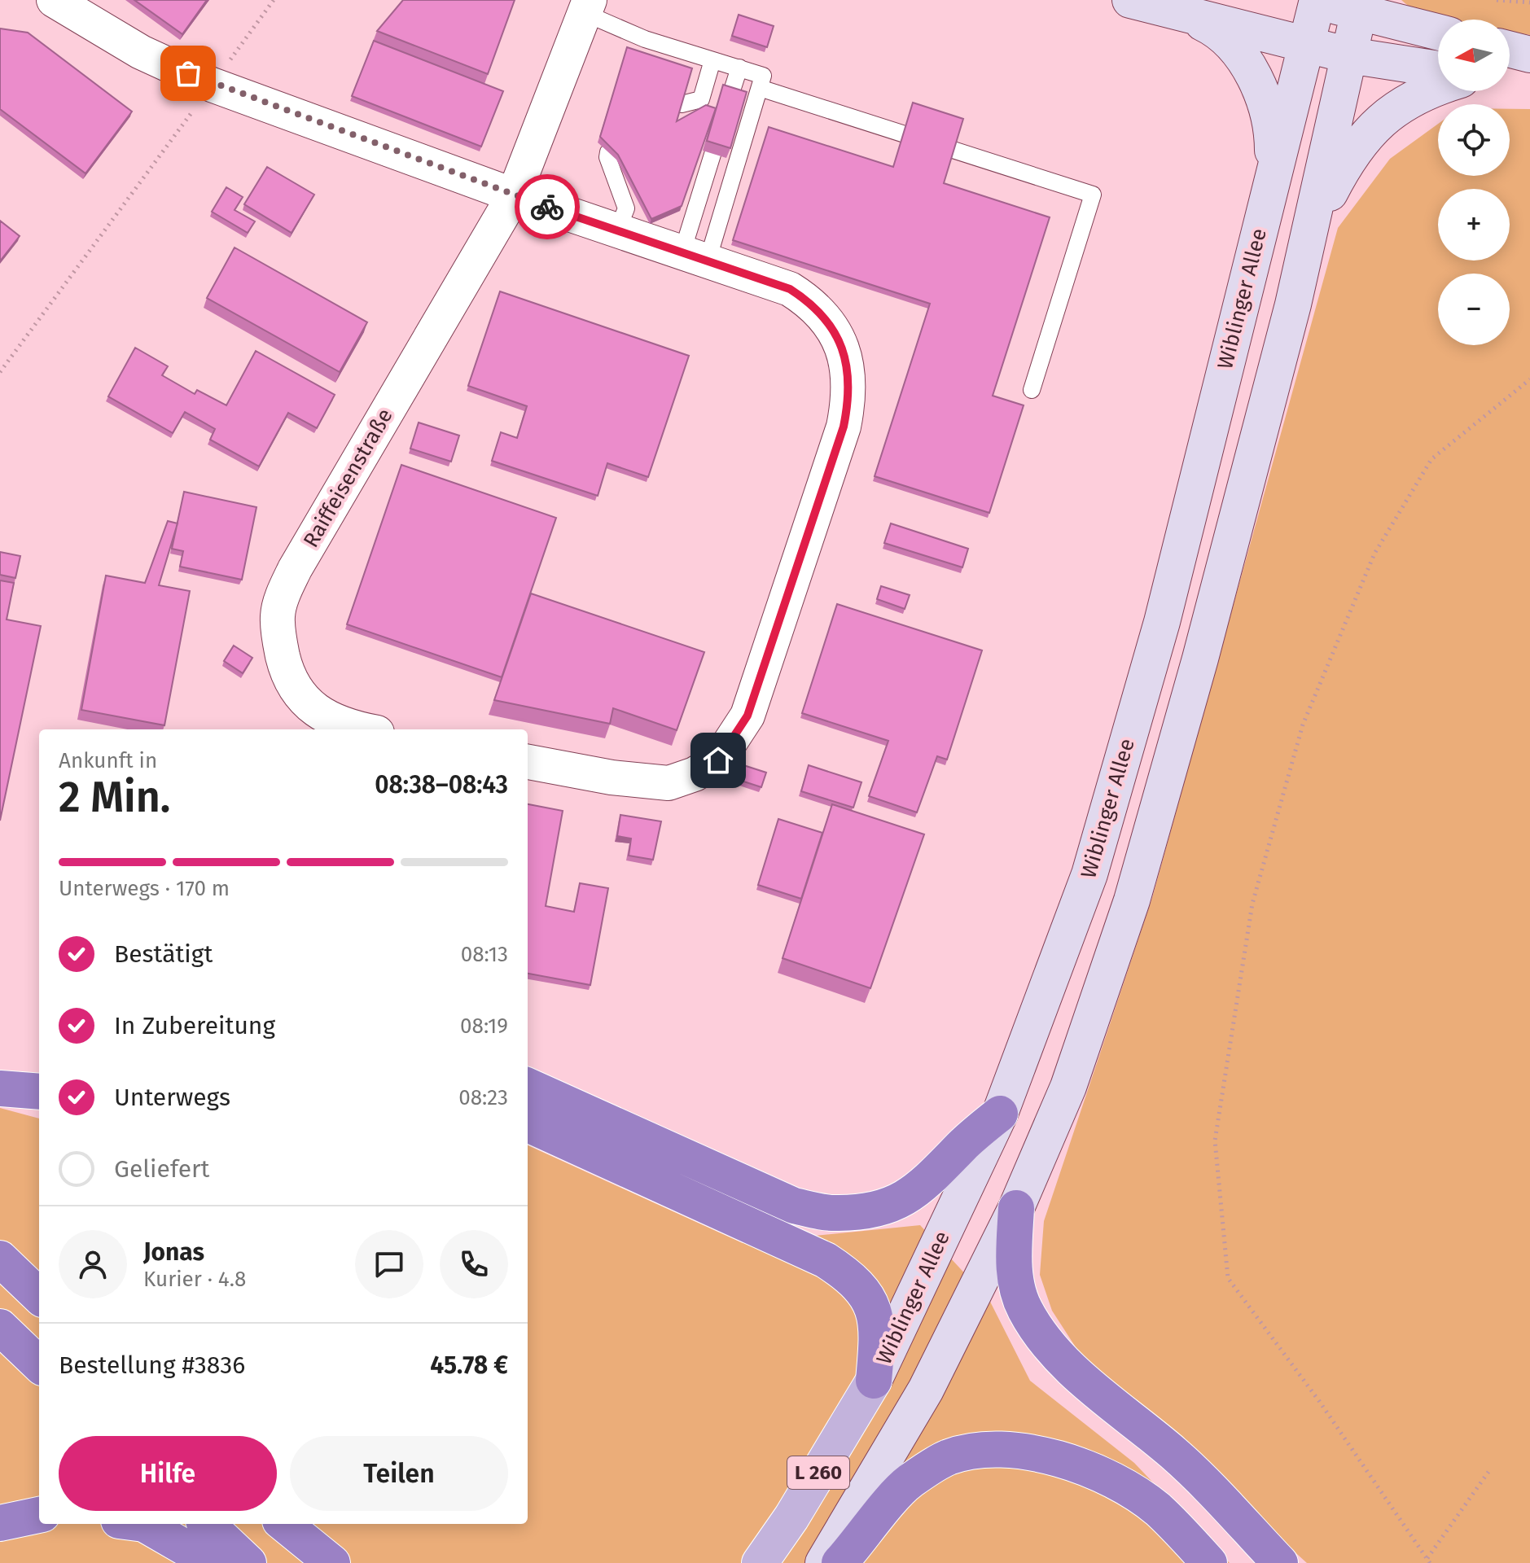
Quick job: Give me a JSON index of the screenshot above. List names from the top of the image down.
{
  "streets": {
    "main road": ["Wiblinger Allee", "L 260"],
    "street": ["Raiffeisenstraße"]
  },
  "north": "left",
  "page": {
    "map_buttons": ["+", "−"],
    "heading": ["2 Min.", "Ankunft in", "08:38–08:43"],
    "panel": [
      "Jonas",
      "Kurier · 4.8",
      "Bestellung #3836",
      "45.78 €"
    ],
    "bar": "Unterwegs · 170 m",
    "list": [
      ["Bestätigt", "08:13"],
      ["In Zubereitung", "08:19"],
      ["Unterwegs", "08:23"],
      "Geliefert"
    ],
    "buttons": ["Hilfe", "Teilen"]
  }
}
